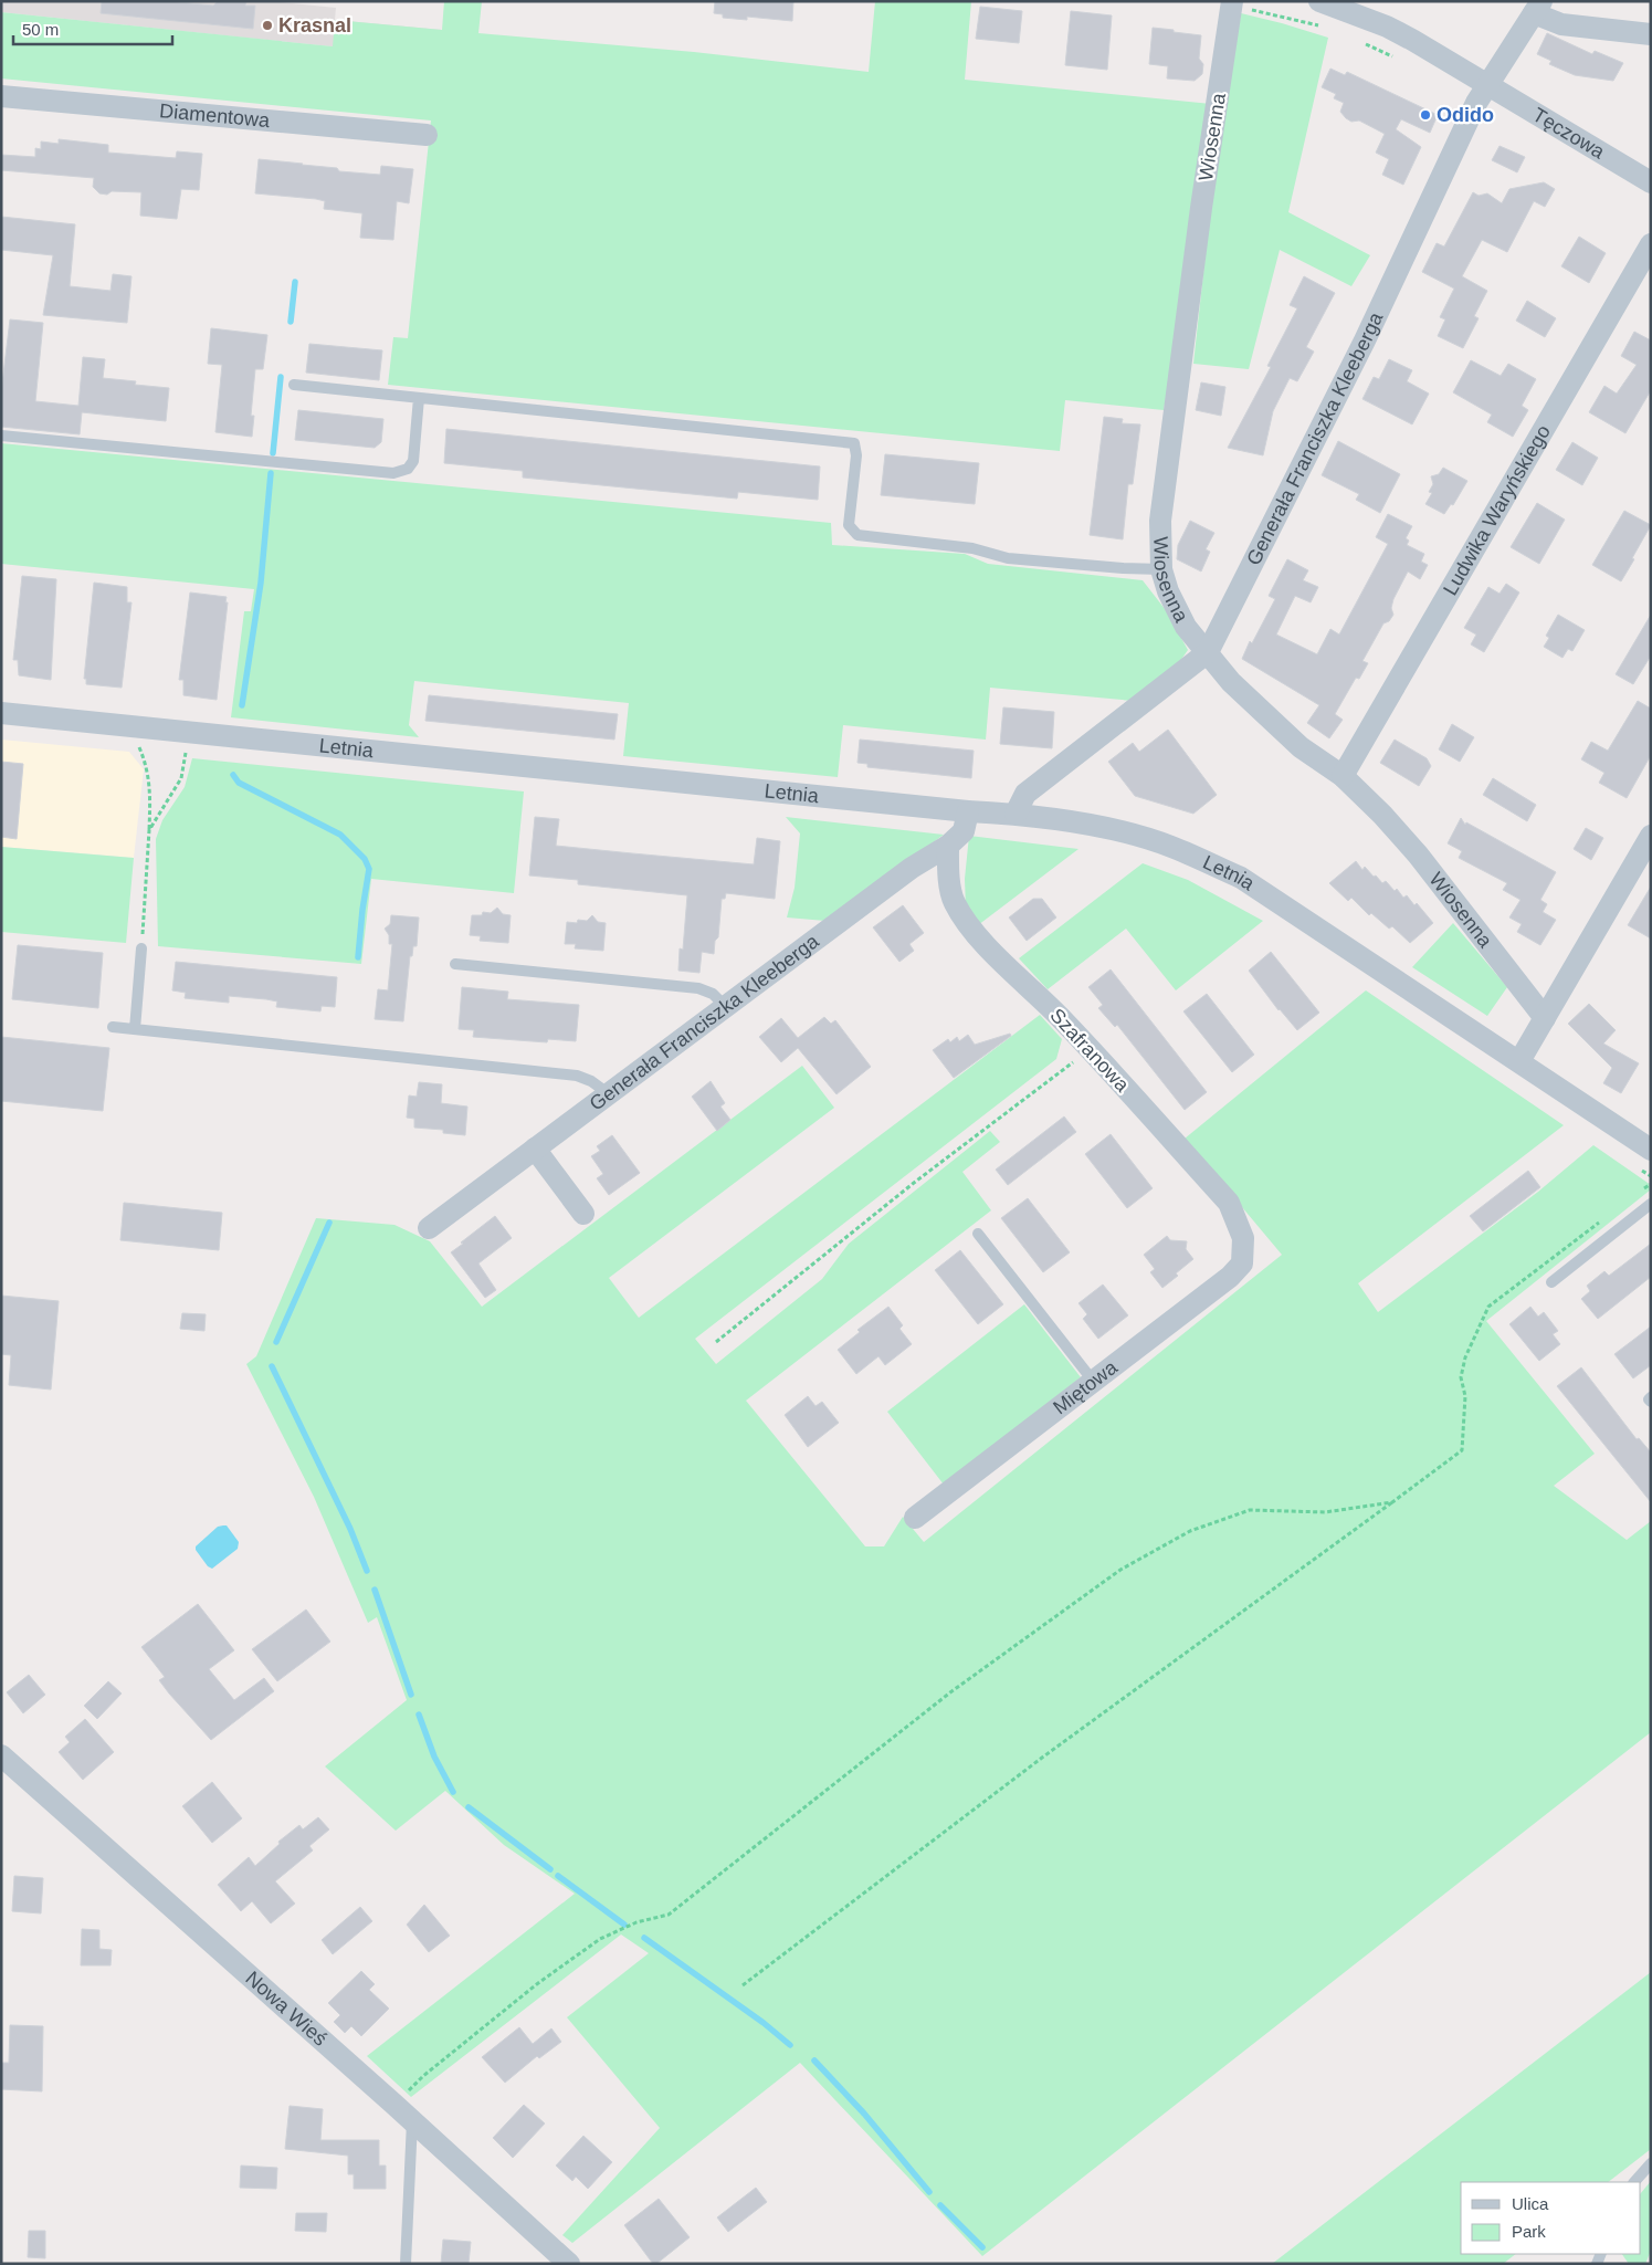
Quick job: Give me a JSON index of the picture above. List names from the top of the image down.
{
  "streets": {
    "street": [
      "Diamentowa",
      "Tęczowa",
      "Wiosenna",
      "Generała Franciszka Kleeberga",
      "Ludwika Waryńskiego",
      "Letnia",
      "Szafranowa",
      "Miętowa",
      "Nowa Wieś"
    ]
  },
  "crossings": [
    ["Tęczowa", "Generała Franciszka Kleeberga"],
    ["Wiosenna", "Generała Franciszka Kleeberga"],
    ["Wiosenna", "Ludwika Waryńskiego"],
    ["Generała Franciszka Kleeberga", "Letnia"],
    ["Generała Franciszka Kleeberga", "Szafranowa"],
    ["Szafranowa", "Miętowa"]
  ],
  "places": ["Krasnal", "Odido"],
  "legend": ["Ulica", "Park"],
  "scale_bar": "50 m"
}
